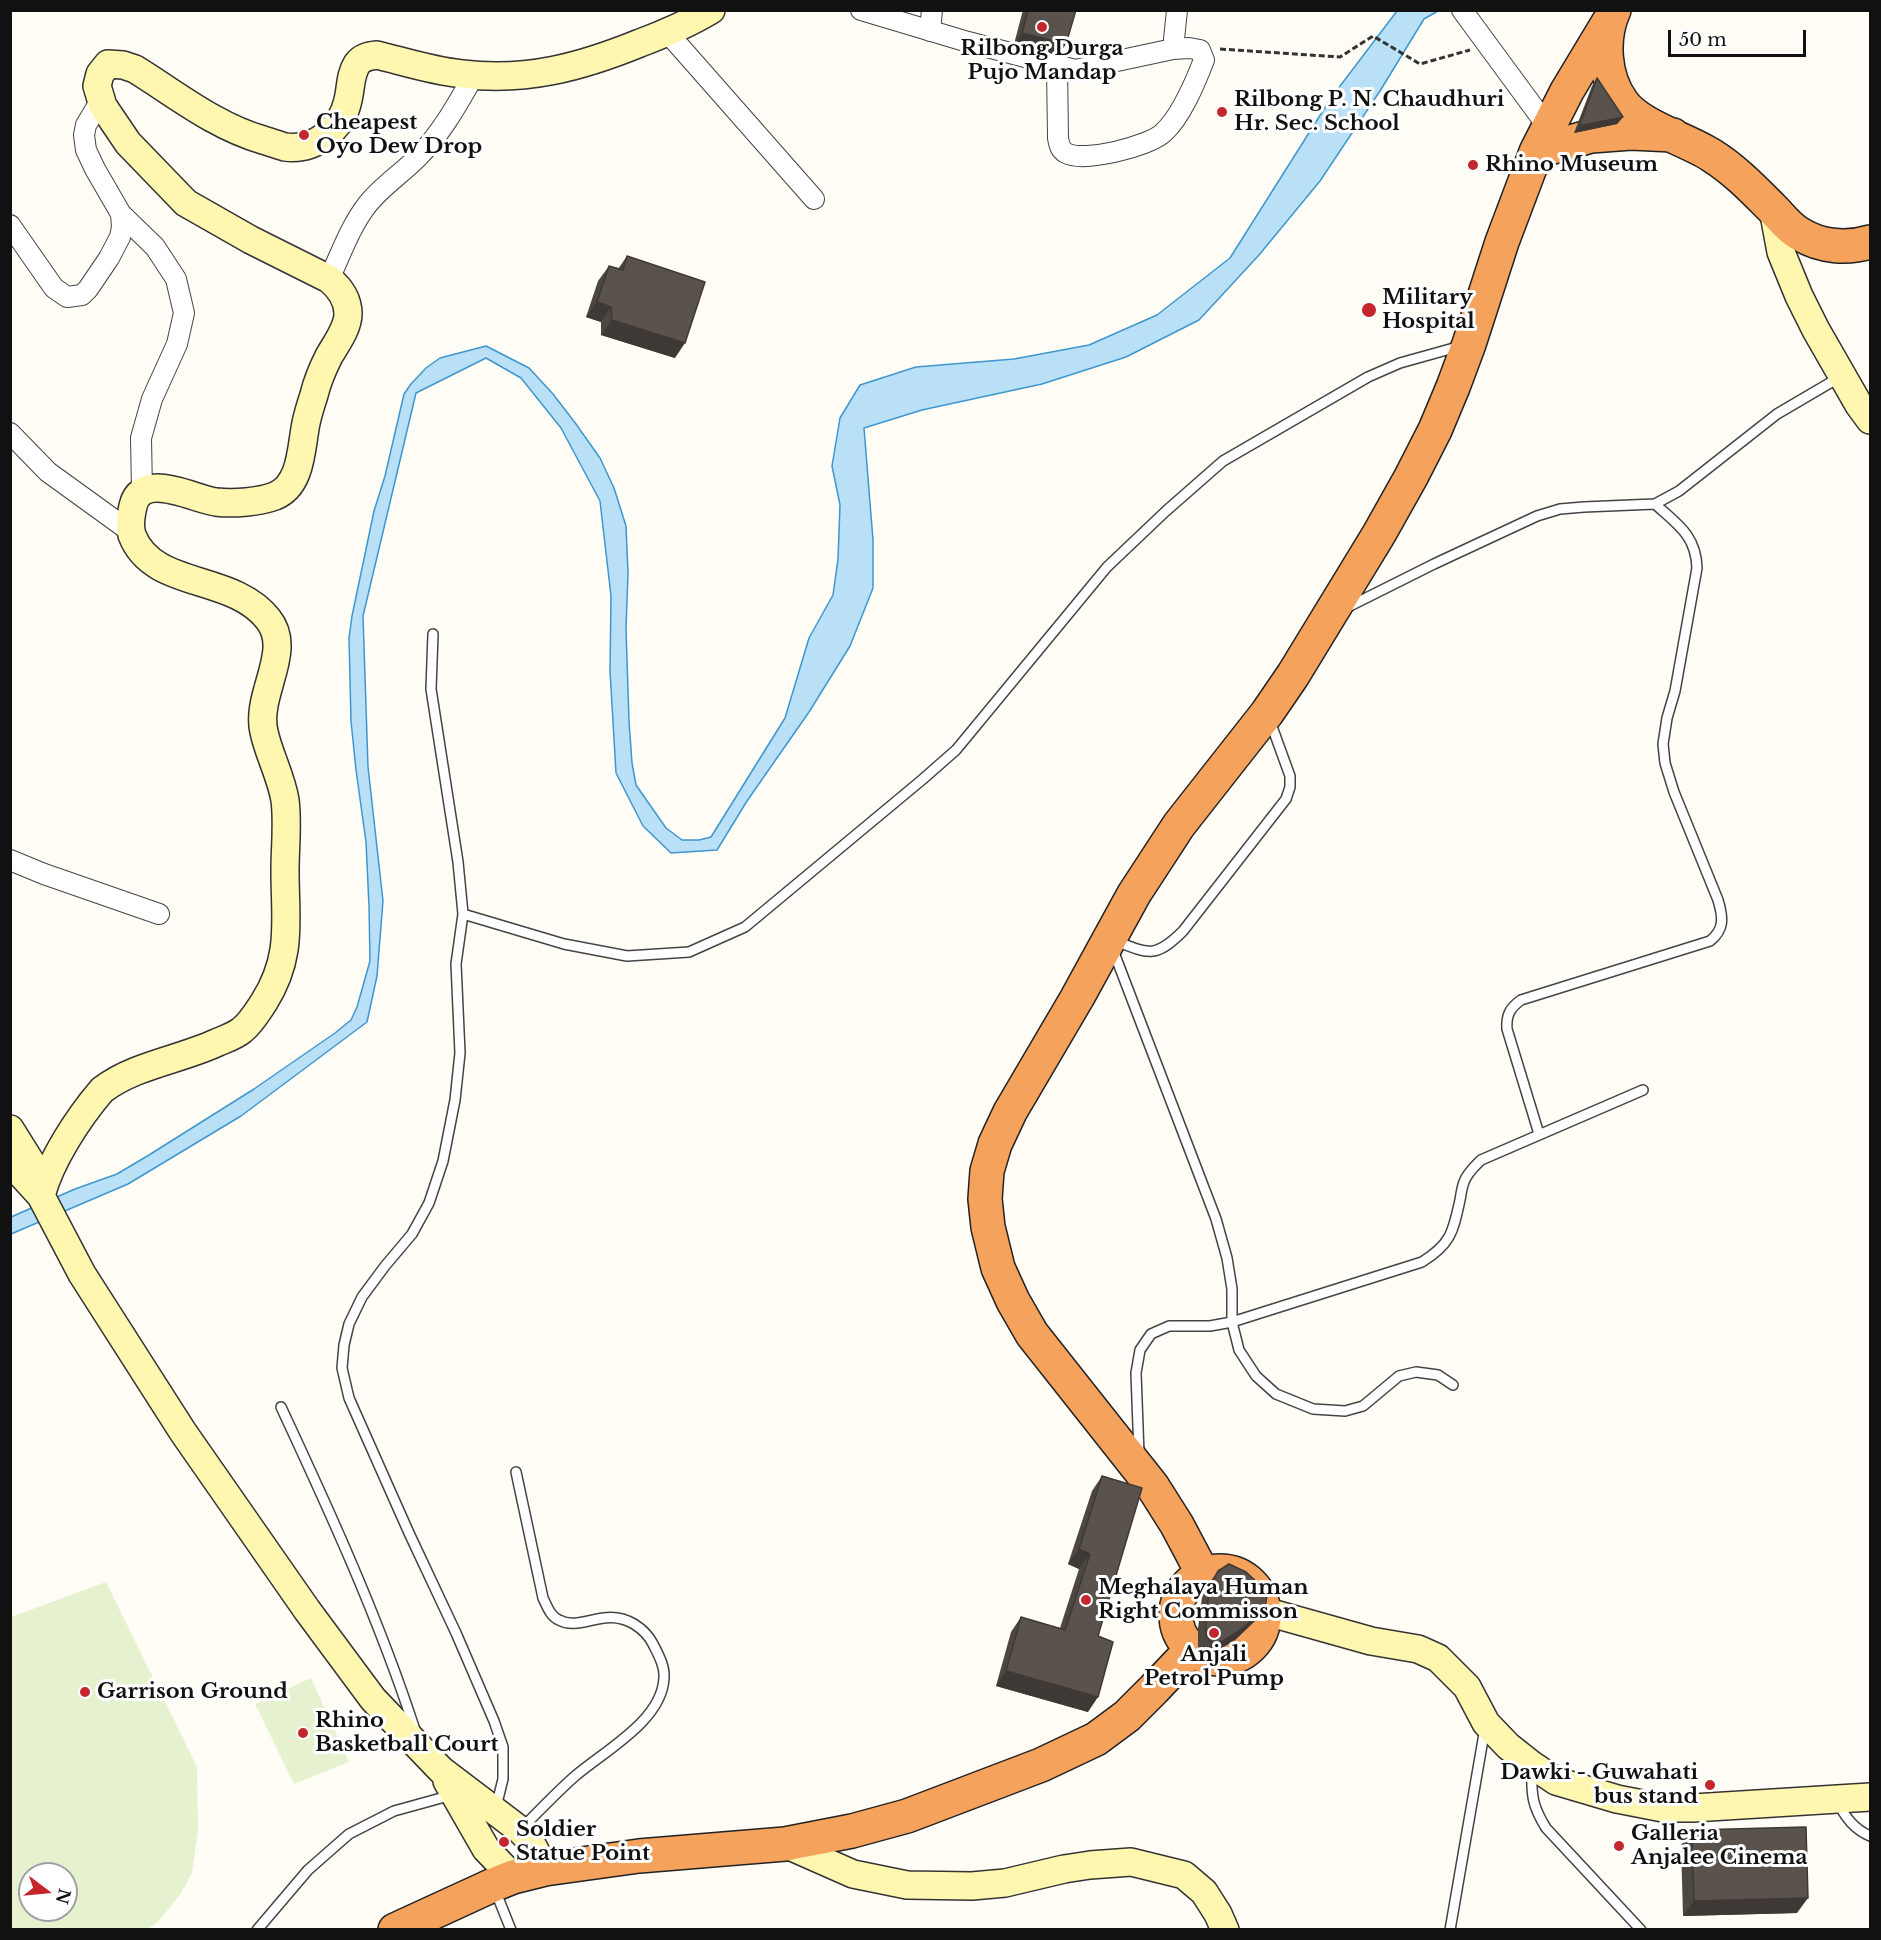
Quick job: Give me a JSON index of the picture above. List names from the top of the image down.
{
  "places": [
    "Rilbong Durga Pujo Mandap",
    "Rilbong P. N. Chaudhuri Hr. Sec. School",
    "Cheapest Oyo Dew Drop",
    "Rhino Museum",
    "Military Hospital",
    "Meghalaya Human Right Commisson",
    "Anjali Petrol Pump",
    "Garrison Ground",
    "Rhino Basketball Court",
    "Dawki - Guwahati bus stand",
    "Soldier Statue Point",
    "Galleria Anjalee Cinema"
  ],
  "scale_bar": "50 m",
  "north": "right"
}
